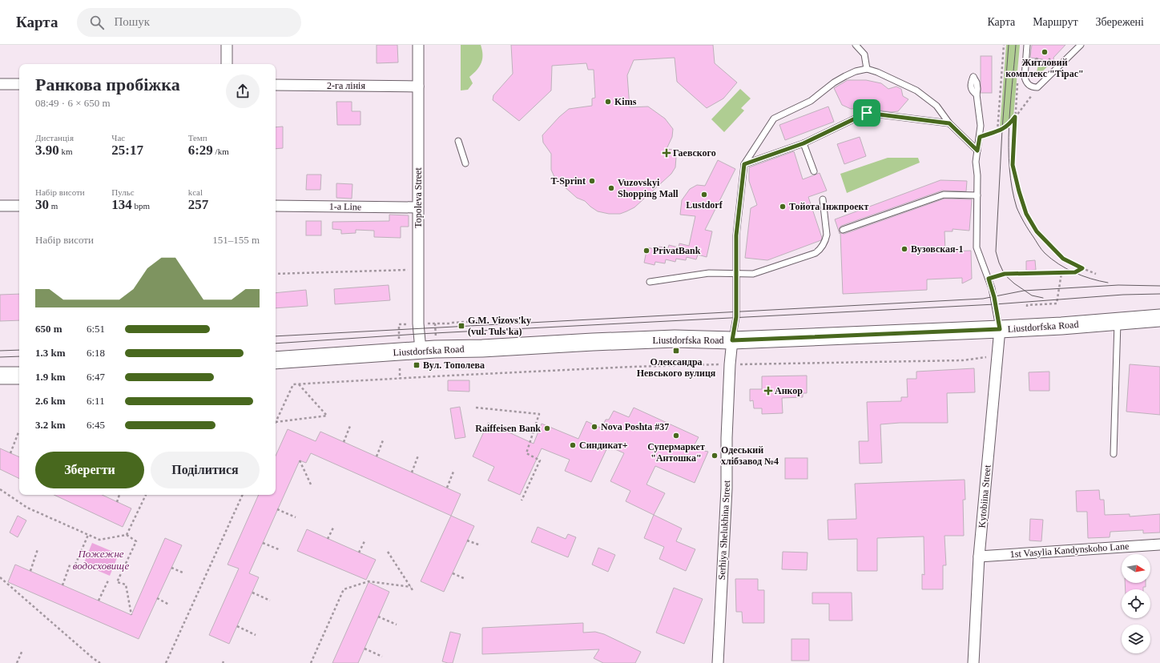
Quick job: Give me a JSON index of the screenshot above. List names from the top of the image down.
{
  "streets": {
    "main road": ["Liustdorfska Road"],
    "street": [
      "2-га лінія",
      "Topoleva Street",
      "1-a Line",
      "Kytobiina Street",
      "Serhiya Shelukhina Street",
      "1st Vasylia Kandynskoho Lane"
    ]
  },
  "crossings": [
    ["2-га лінія", "Topoleva Street"],
    ["Topoleva Street", "1-a Line"],
    ["Topoleva Street", "Liustdorfska Road"],
    ["Liustdorfska Road", "Kytobiina Street"],
    ["Liustdorfska Road", "Serhiya Shelukhina Street"],
    ["Kytobiina Street", "1st Vasylia Kandynskoho Lane"]
  ],
  "water": ["Пожежне водосховище"],
  "places": {
    "other": [
      "Житловий комплекс \"Тірас\"",
      "Kims",
      "T-Sprint",
      "Vuzovskyi Shopping Mall",
      "Lustdorf",
      "Тойота Інжпроект",
      "Вузовская-1",
      "PrivatBank",
      "Nova Poshta #37",
      "Raiffeisen Bank",
      "Супермаркет \"Антошка\"",
      "Синдикат+",
      "Одеський хлібзавод №4"
    ],
    "health": ["Гаевского", "Анкор"],
    "transit": ["G.M. Vizovs'ky (vul. Tuls'ka)", "Олександра Невського вулиця", "Вул. Тополева"]
  },
  "north": "right",
  "page": {
    "header": "Карта",
    "search": "Пошук",
    "nav": ["Карта", "Маршрут", "Збережені"],
    "heading": ["Ранкова пробіжка", "08:49 · 6 × 650 m"],
    "stats": [
      ["Дистанція", "3.90 km"],
      ["Час", "25:17"],
      ["Темп", "6:29 /km"],
      ["Набір висоти", "30 m"],
      ["Пульс", "134 bpm"],
      ["kcal", "257"]
    ],
    "chart": ["Набір висоти", "151–155 m"],
    "list": [
      {
        "name": "650 m",
        "note": "6:51"
      },
      {
        "name": "1.3 km",
        "note": "6:18"
      },
      {
        "name": "1.9 km",
        "note": "6:47"
      },
      {
        "name": "2.6 km",
        "note": "6:11"
      },
      {
        "name": "3.2 km",
        "note": "6:45"
      }
    ],
    "buttons": ["Зберегти", "Поділитися"]
  }
}
